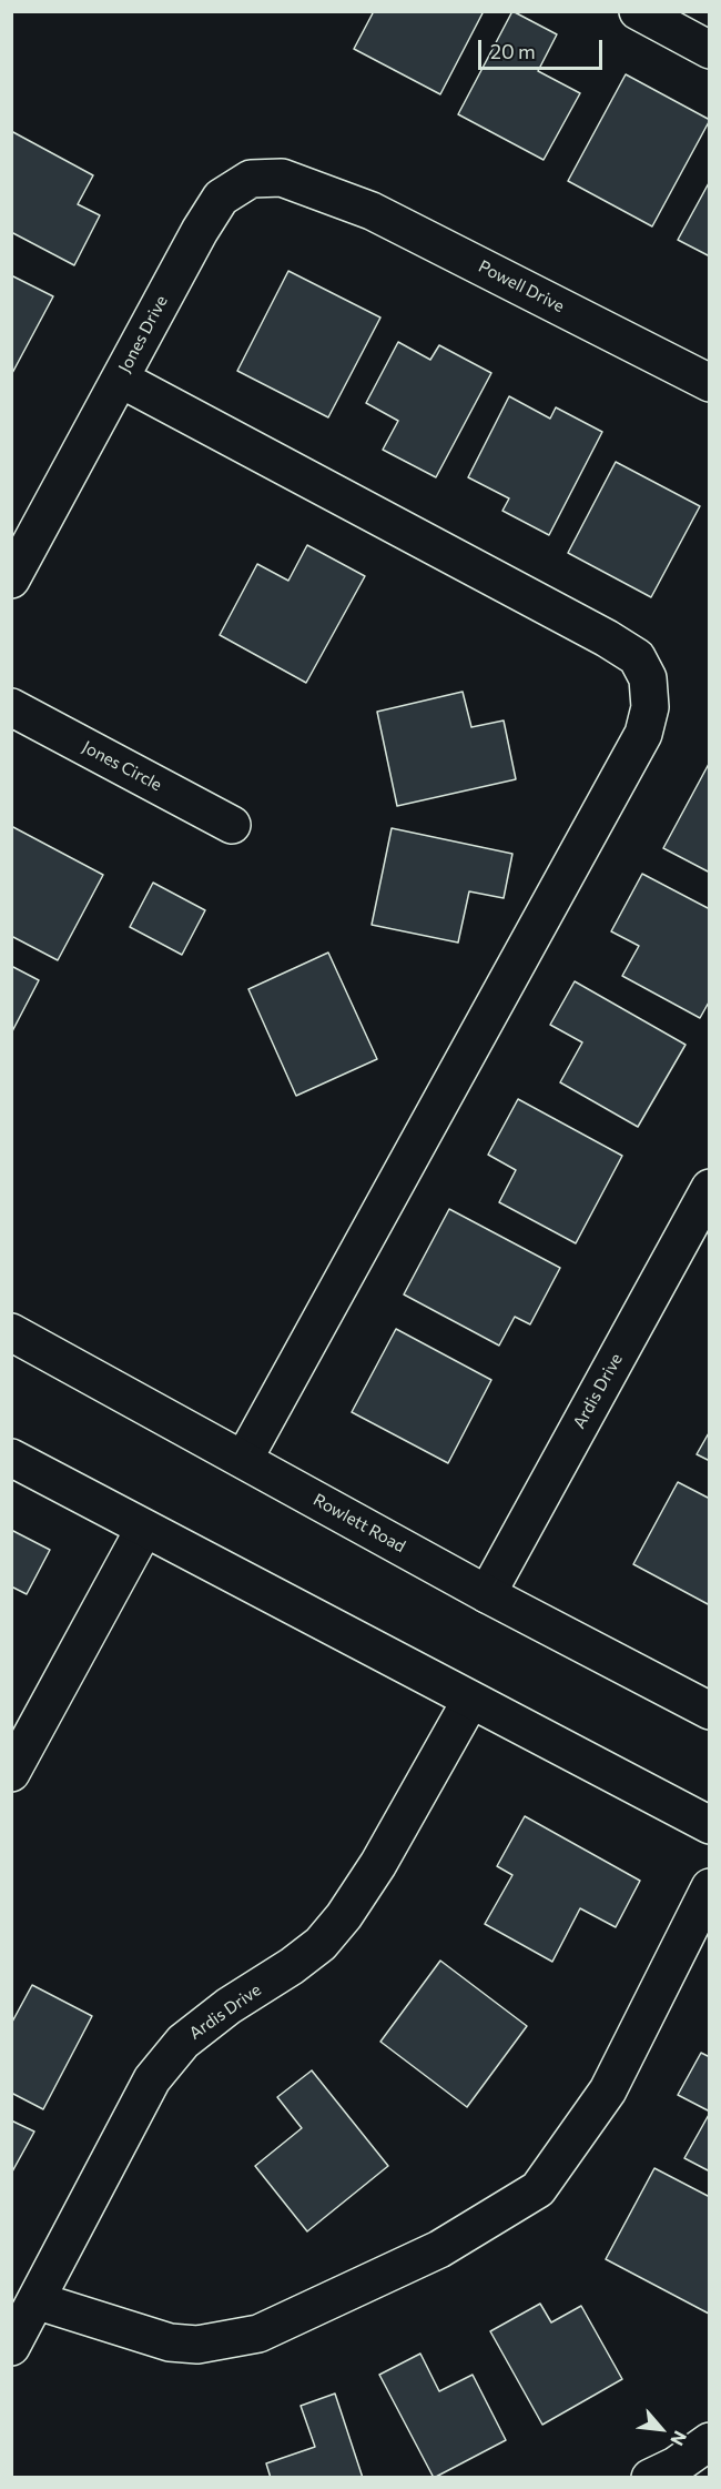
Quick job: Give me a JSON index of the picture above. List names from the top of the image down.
{
  "streets": {
    "street": [
      "Powell Drive",
      "Jones Drive",
      "Jones Circle",
      "Ardis Drive",
      "Rowlett Road"
    ]
  },
  "crossings": [
    ["Powell Drive", "Jones Drive"],
    ["Ardis Drive", "Rowlett Road"]
  ],
  "scale_bar": "20 m",
  "north": "bottom right"
}
